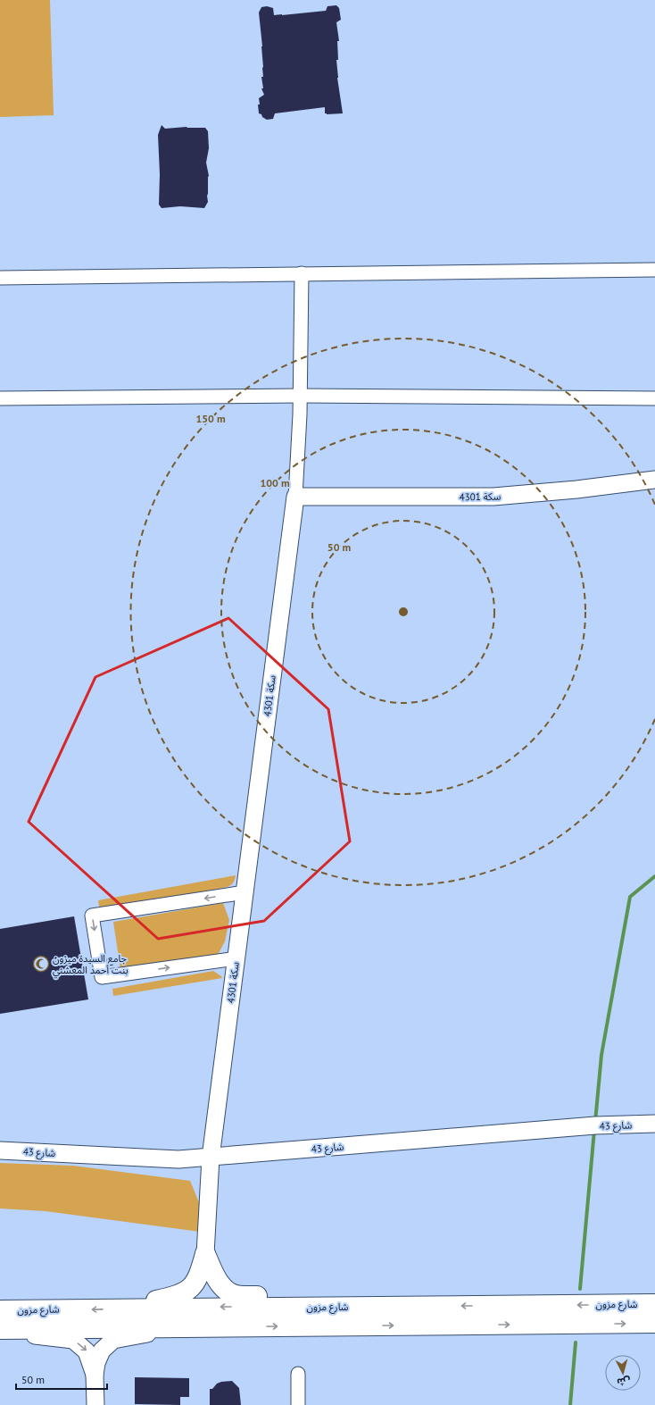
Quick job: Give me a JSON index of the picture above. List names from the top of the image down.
{
  "streets": {
    "main road": ["شارع مزون"],
    "street": ["سكة 4301", "شارع 43"]
  },
  "crossings": [
    ["سكة 4301", "شارع 43"]
  ],
  "places": {
    "mosque": ["جامع السيدة ميزون بنت أحمد المعشني"]
  },
  "scale_bar": "50 m",
  "north": "bottom",
  "rings": ["150 m", "100 m", "50 m"]
}
